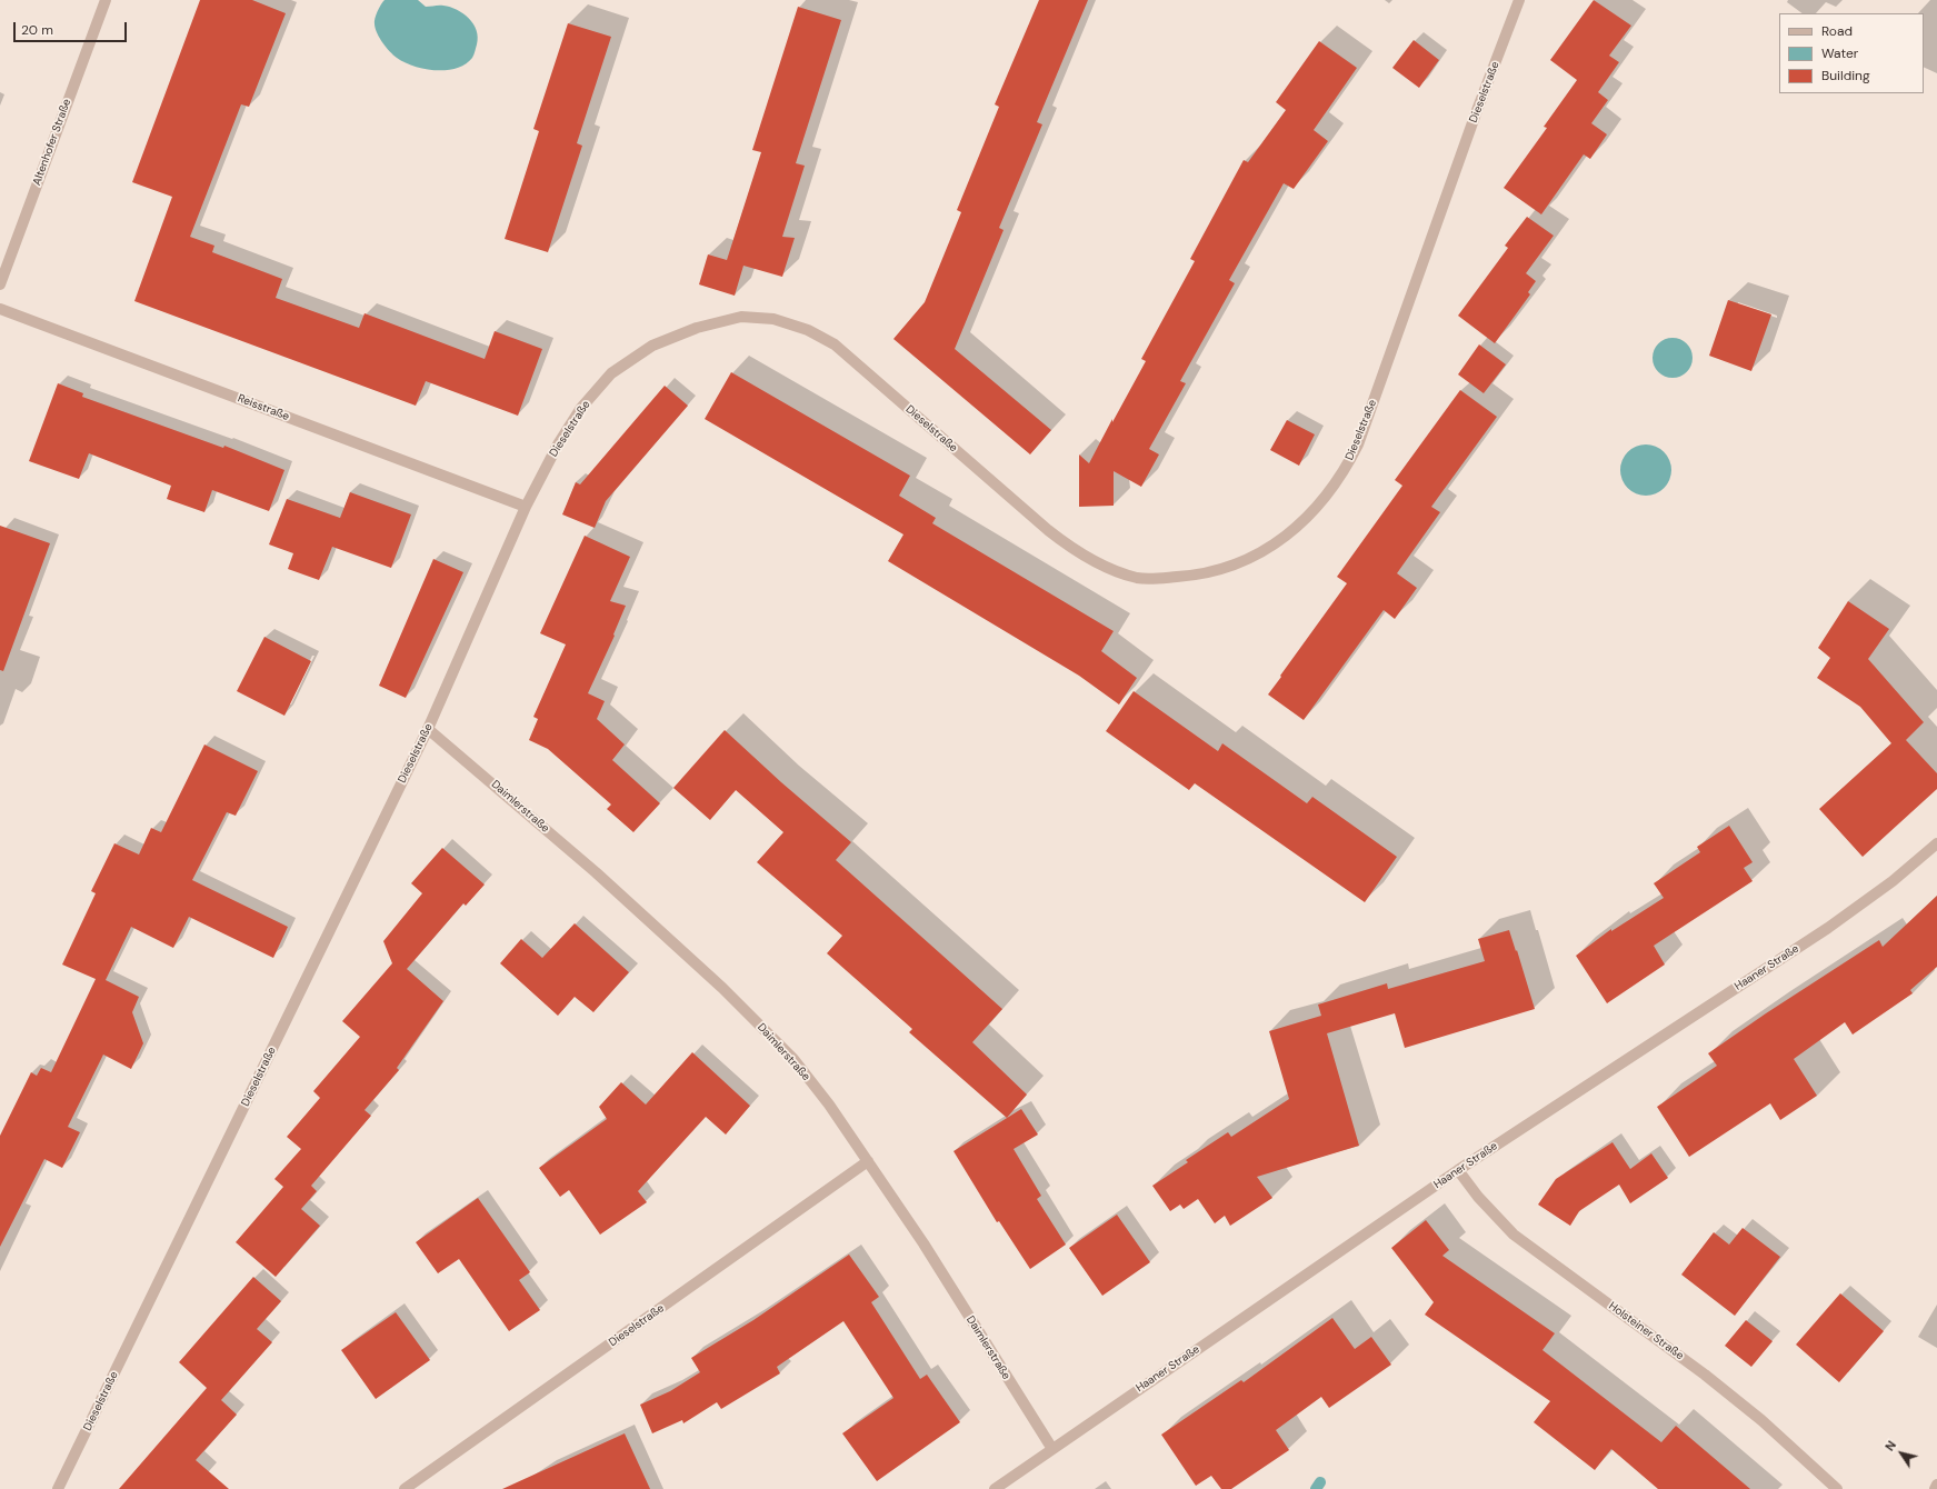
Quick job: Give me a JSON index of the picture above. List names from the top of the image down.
{
  "streets": {
    "street": [
      "Dieselstraße",
      "Altenhofer Straße",
      "Reisstraße",
      "Daimlerstraße",
      "Haaner Straße",
      "Holsteiner Straße"
    ]
  },
  "crossings": [
    ["Dieselstraße", "Reisstraße"],
    ["Dieselstraße", "Daimlerstraße"],
    ["Daimlerstraße", "Haaner Straße"],
    ["Haaner Straße", "Holsteiner Straße"]
  ],
  "legend": ["Road", "Water", "Building"],
  "scale_bar": "20 m",
  "north": "top left"
}
